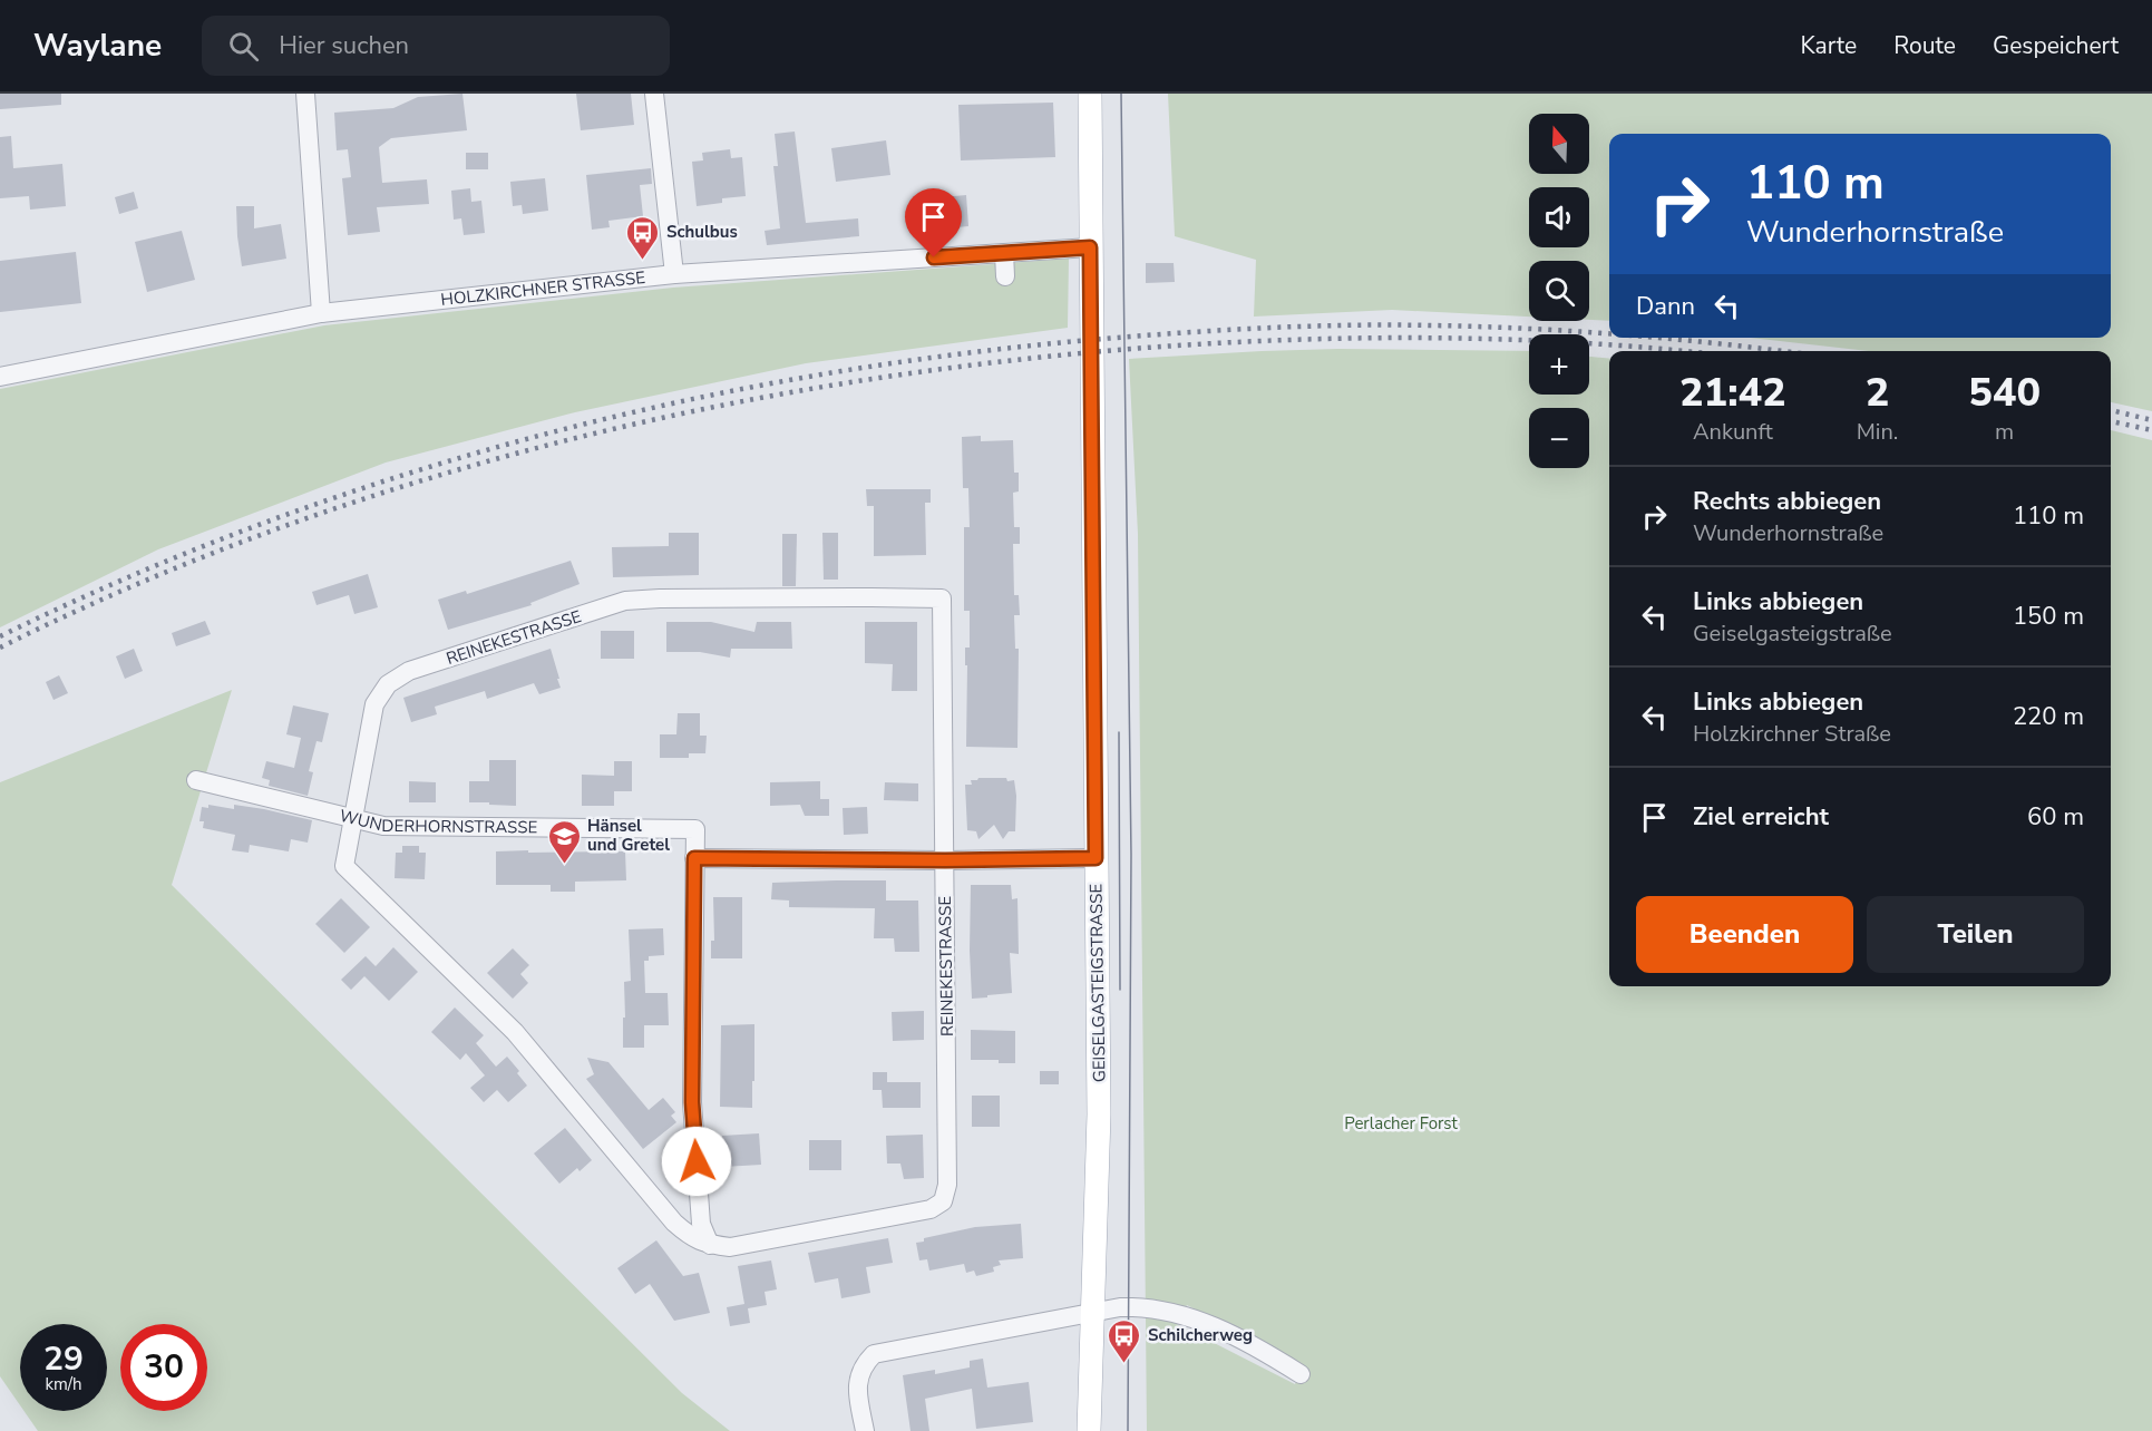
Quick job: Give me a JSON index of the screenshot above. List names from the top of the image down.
{
  "streets": {
    "main road": ["GEISELGASTEIGSTRASSE"],
    "street": ["HOLZKIRCHNER STRASSE", "REINEKESTRASSE", "WUNDERHORNSTRASSE"]
  },
  "crossings": [
    ["HOLZKIRCHNER STRASSE", "GEISELGASTEIGSTRASSE"],
    ["REINEKESTRASSE", "WUNDERHORNSTRASSE"]
  ],
  "parks": ["Perlacher Forst"],
  "places": {
    "bus stop": ["Schulbus", "Schilcherweg"],
    "school or university": ["Hänsel und Gretel"]
  },
  "north": "top",
  "page": {
    "header": "Waylane",
    "search": "Hier suchen",
    "nav": ["Karte", "Route", "Gespeichert"],
    "map_buttons": ["+", "−"],
    "turn": ["110 m", "Wunderhornstraße"],
    "then": "Dann",
    "eta": [
      "21:42",
      "Ankunft",
      "2",
      "Min.",
      "540",
      "m"
    ],
    "list": [
      {
        "name": "Rechts abbiegen",
        "note": "Wunderhornstraße",
        "value": "110 m"
      },
      {
        "name": "Links abbiegen",
        "note": "Geiselgasteigstraße",
        "value": "150 m"
      },
      {
        "name": "Links abbiegen",
        "note": "Holzkirchner Straße",
        "value": "220 m"
      },
      {
        "name": "Ziel erreicht",
        "value": "60 m"
      }
    ],
    "buttons": ["Beenden", "Teilen"],
    "speed": "29 km/h",
    "limit": "30"
  }
}
